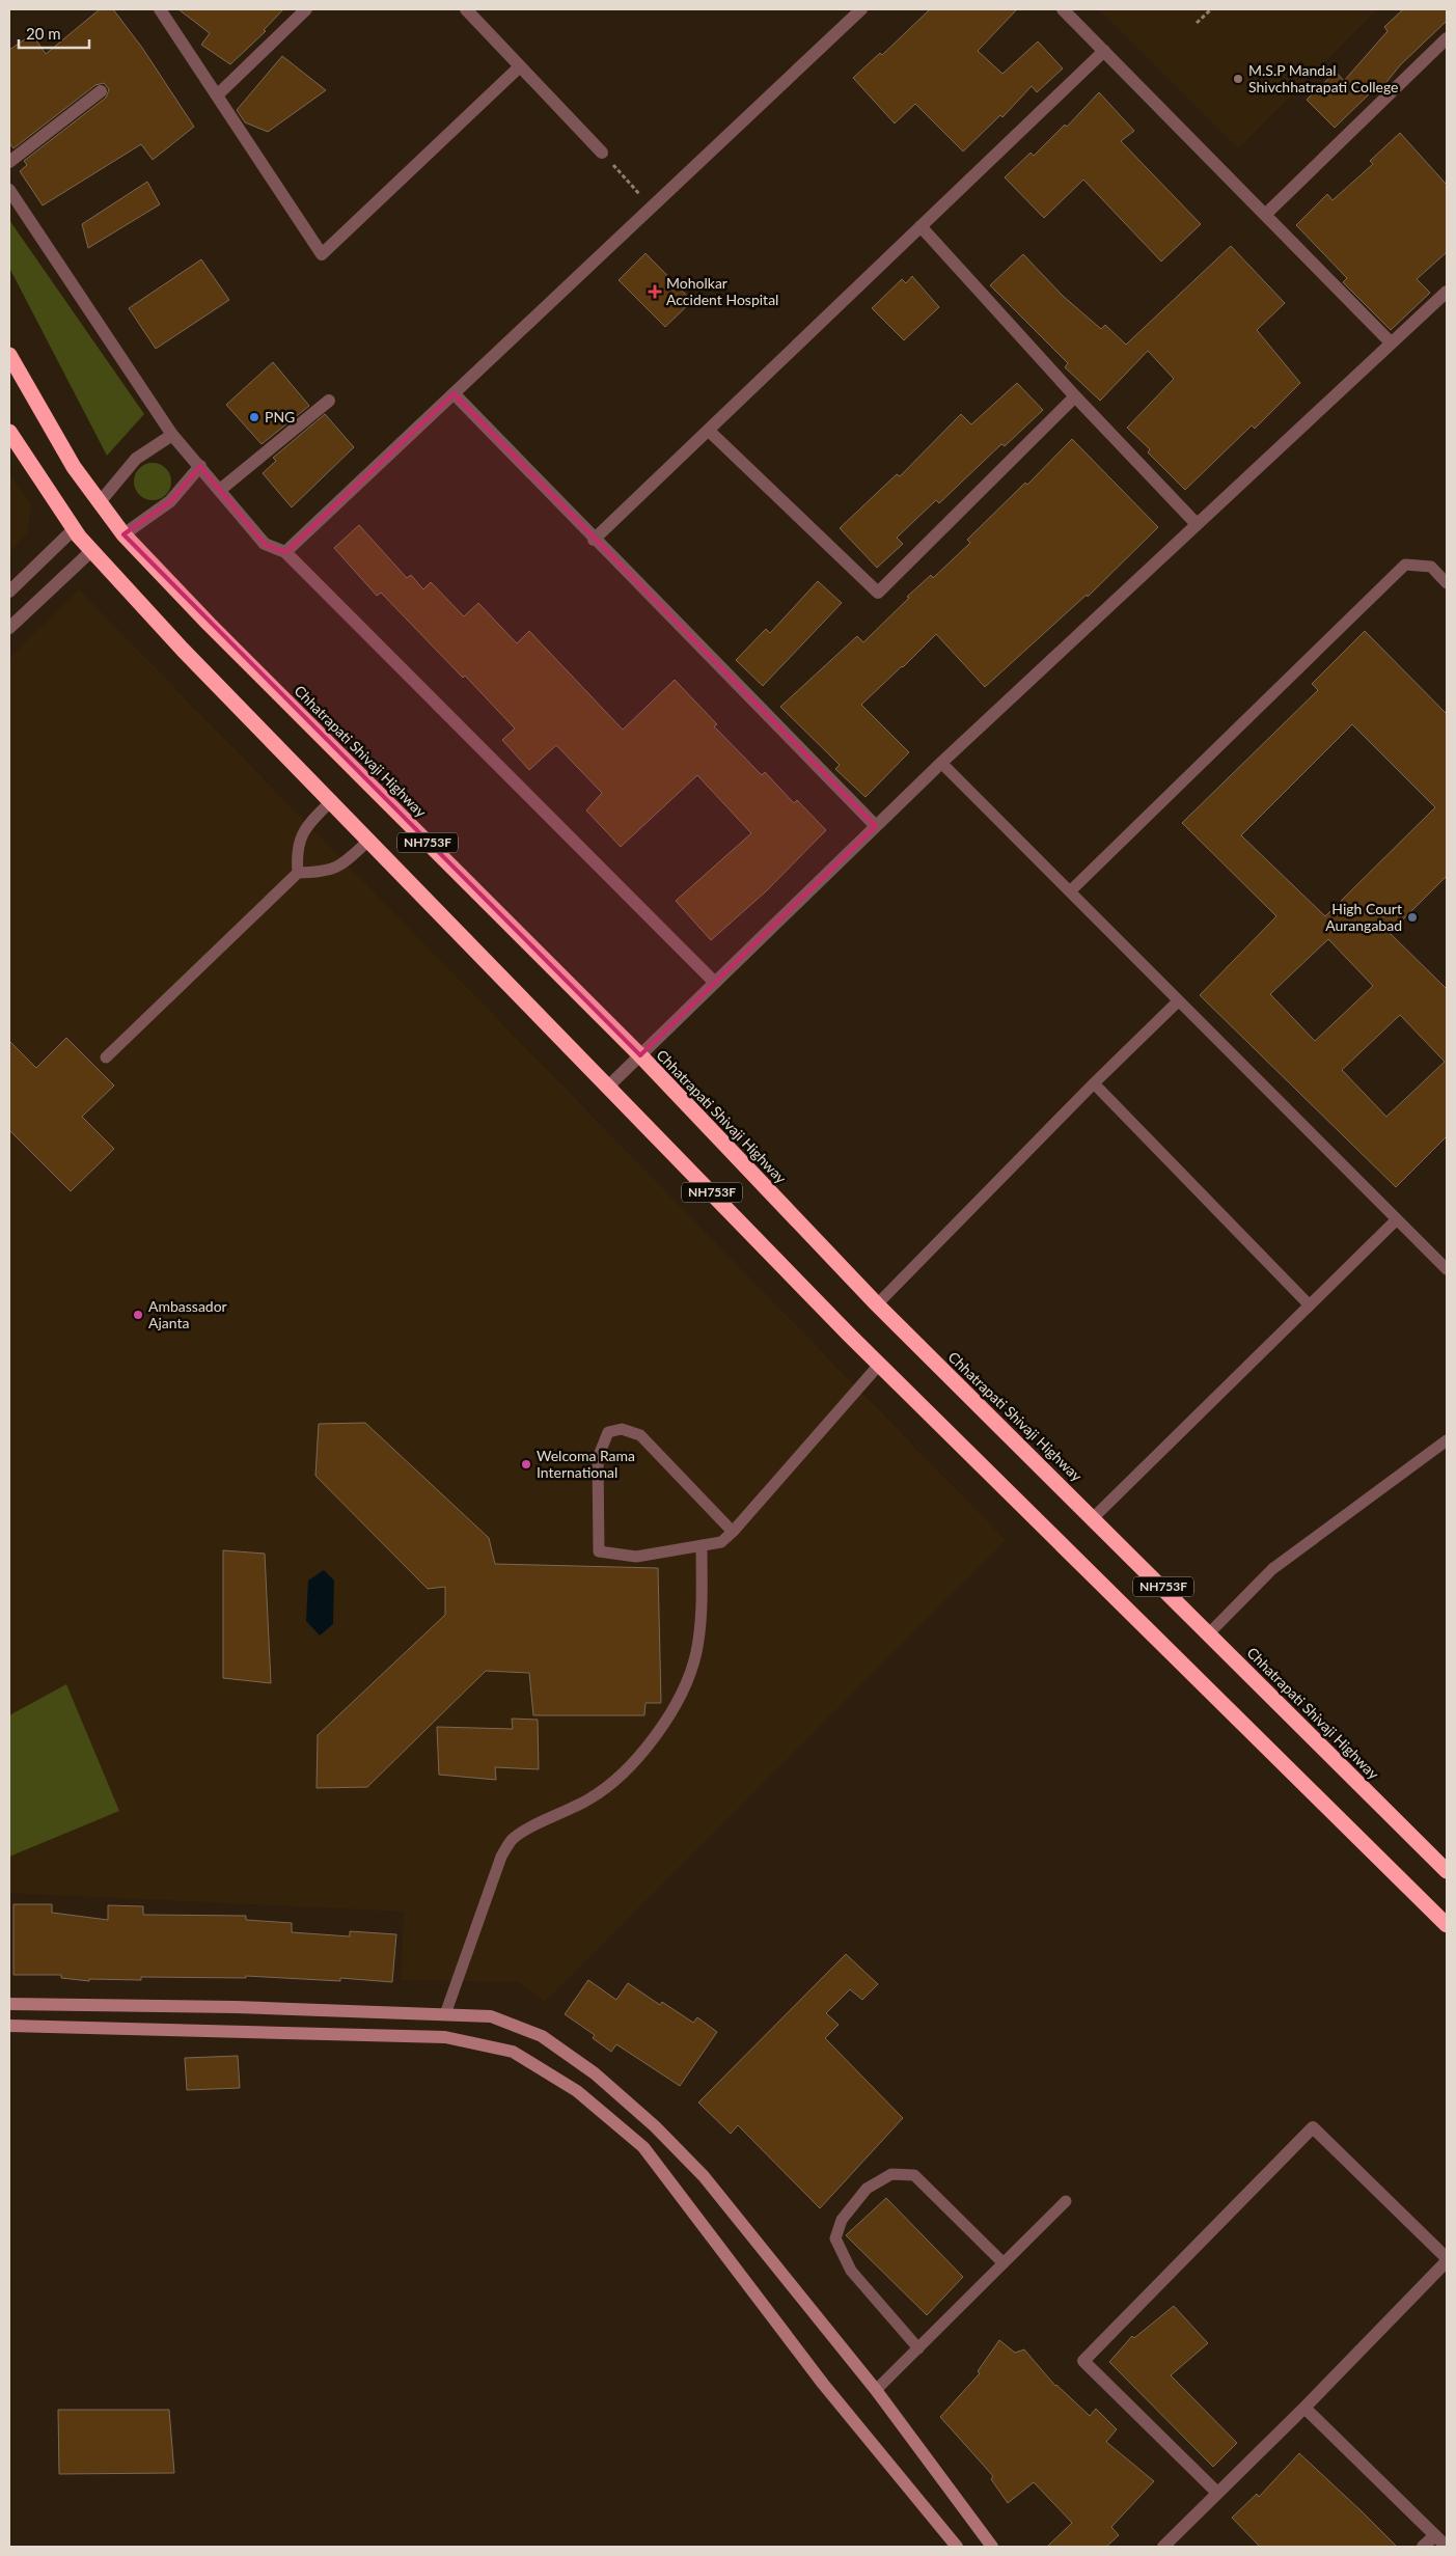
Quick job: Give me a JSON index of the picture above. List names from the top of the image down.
{
  "streets": {
    "highway": ["Chhatrapati Shivaji Highway", "NH753F"]
  },
  "places": {
    "other": [
      "M.S.P Mandal Shivchhatrapati College",
      "PNG",
      "High Court Aurangabad",
      "Ambassador Ajanta",
      "Welcoma Rama International"
    ],
    "health": ["Moholkar Accident Hospital"]
  },
  "scale_bar": "20 m"
}
